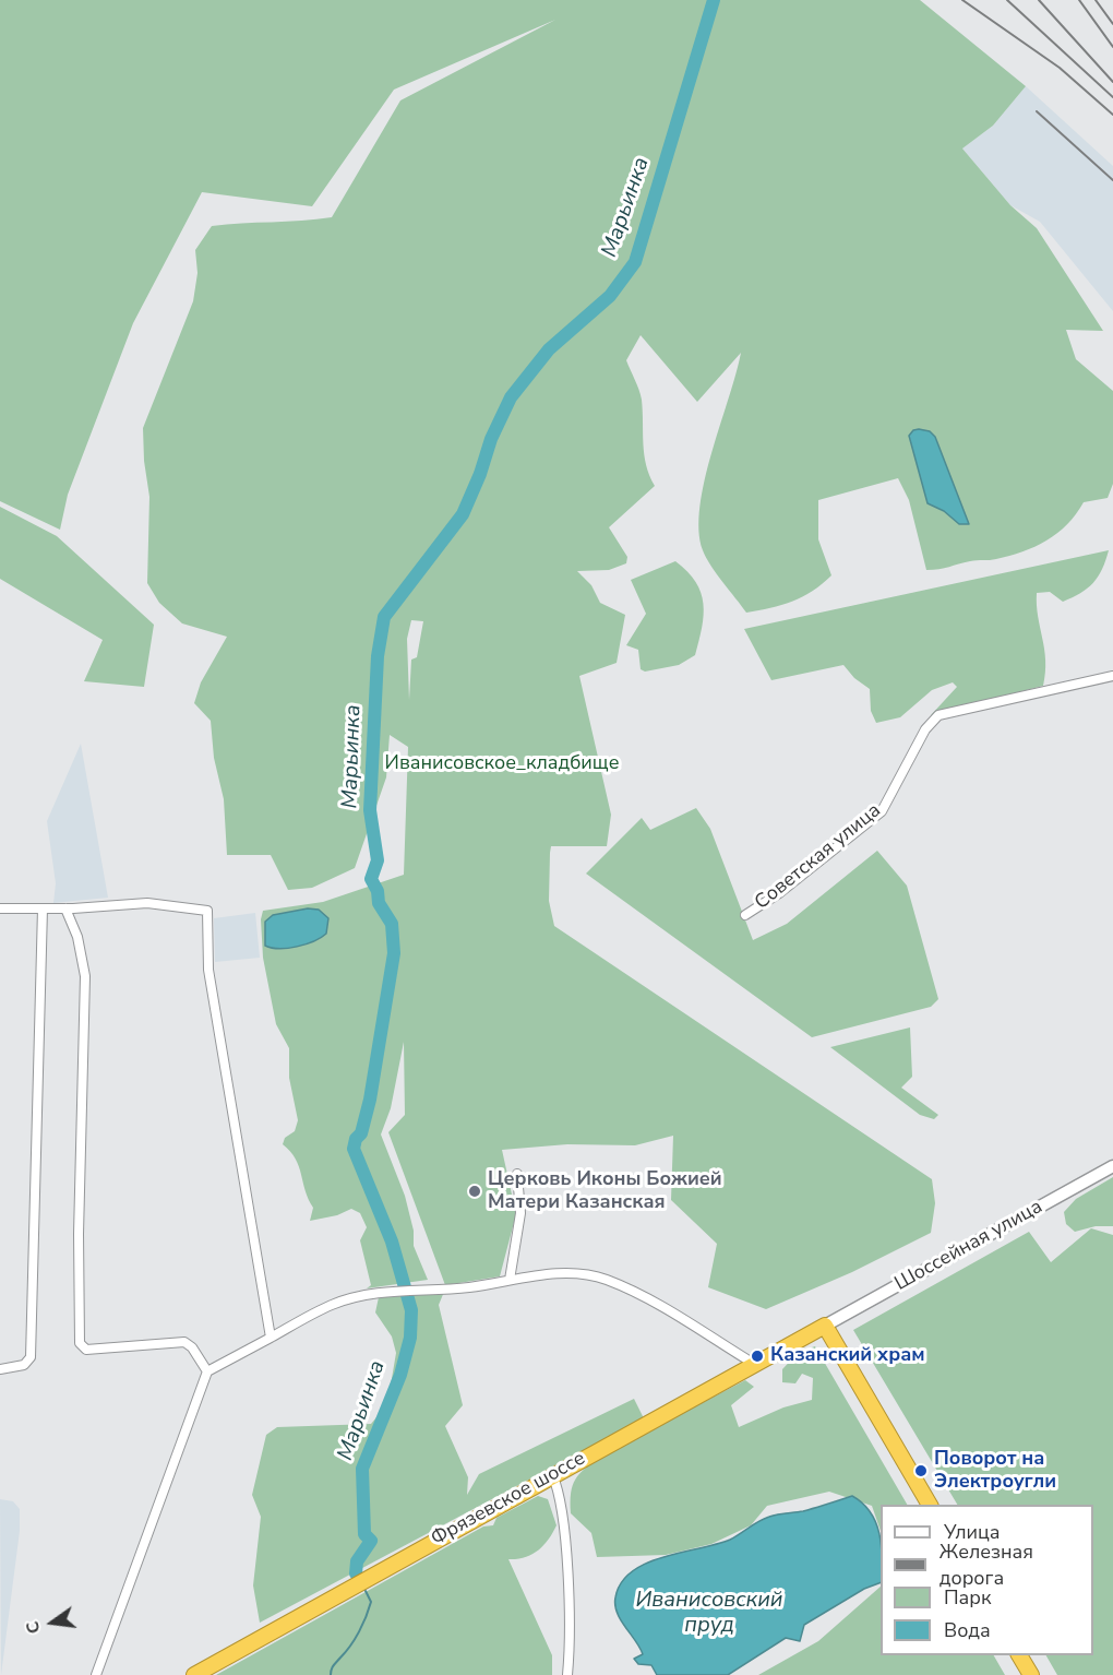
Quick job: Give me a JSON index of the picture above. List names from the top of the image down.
{
  "streets": {
    "highway": ["Фрязевское шоссе"],
    "street": ["Советская улица", "Шоссейная улица"]
  },
  "crossings": [
    ["Шоссейная улица", "Фрязевское шоссе"]
  ],
  "water": ["Марьинка", "Иванисовский пруд"],
  "parks": ["Иванисовское_кладбище"],
  "places": ["Церковь Иконы Божией Матери Казанская", "Казанский храм", "Поворот на Электроугли"],
  "legend": [
    "Улица",
    "Железная дорога",
    "Парк",
    "Вода"
  ],
  "north": "left"
}
